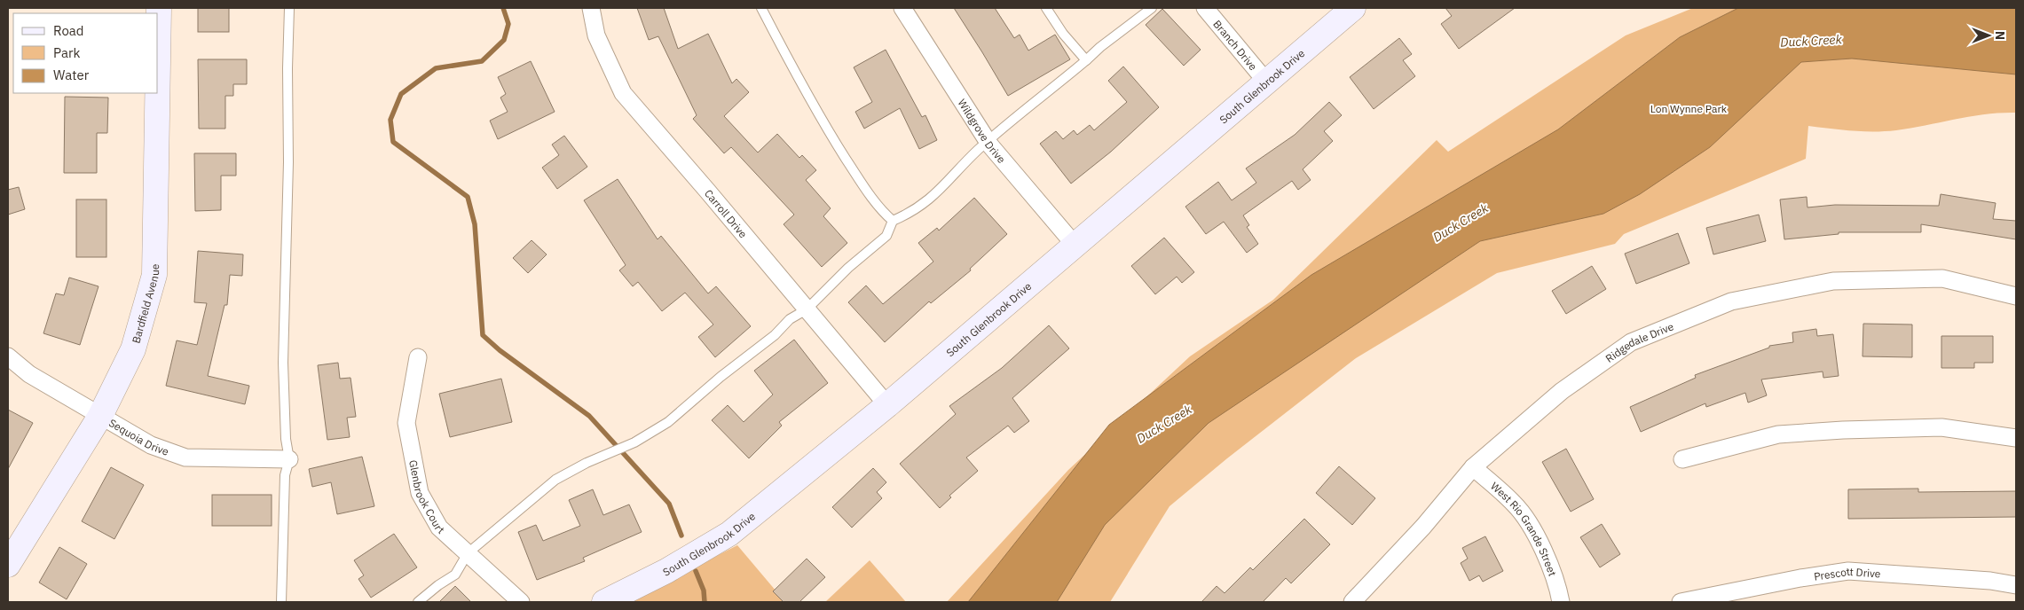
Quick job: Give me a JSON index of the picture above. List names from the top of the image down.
{
  "streets": {
    "street": [
      "Branch Drive",
      "South Glenbrook Drive",
      "Wildgrove Drive",
      "Carroll Drive",
      "Bardfield Avenue",
      "Ridgedale Drive",
      "Sequoia Drive",
      "Glenbrook Court",
      "West Rio Grande Street",
      "Prescott Drive"
    ]
  },
  "crossings": [
    ["Branch Drive", "South Glenbrook Drive"],
    ["South Glenbrook Drive", "Wildgrove Drive"],
    ["South Glenbrook Drive", "Carroll Drive"],
    ["Bardfield Avenue", "Sequoia Drive"],
    ["Ridgedale Drive", "West Rio Grande Street"]
  ],
  "water": ["Duck Creek"],
  "parks": ["Lon Wynne Park"],
  "legend": ["Road", "Park", "Water"],
  "north": "right"
}
